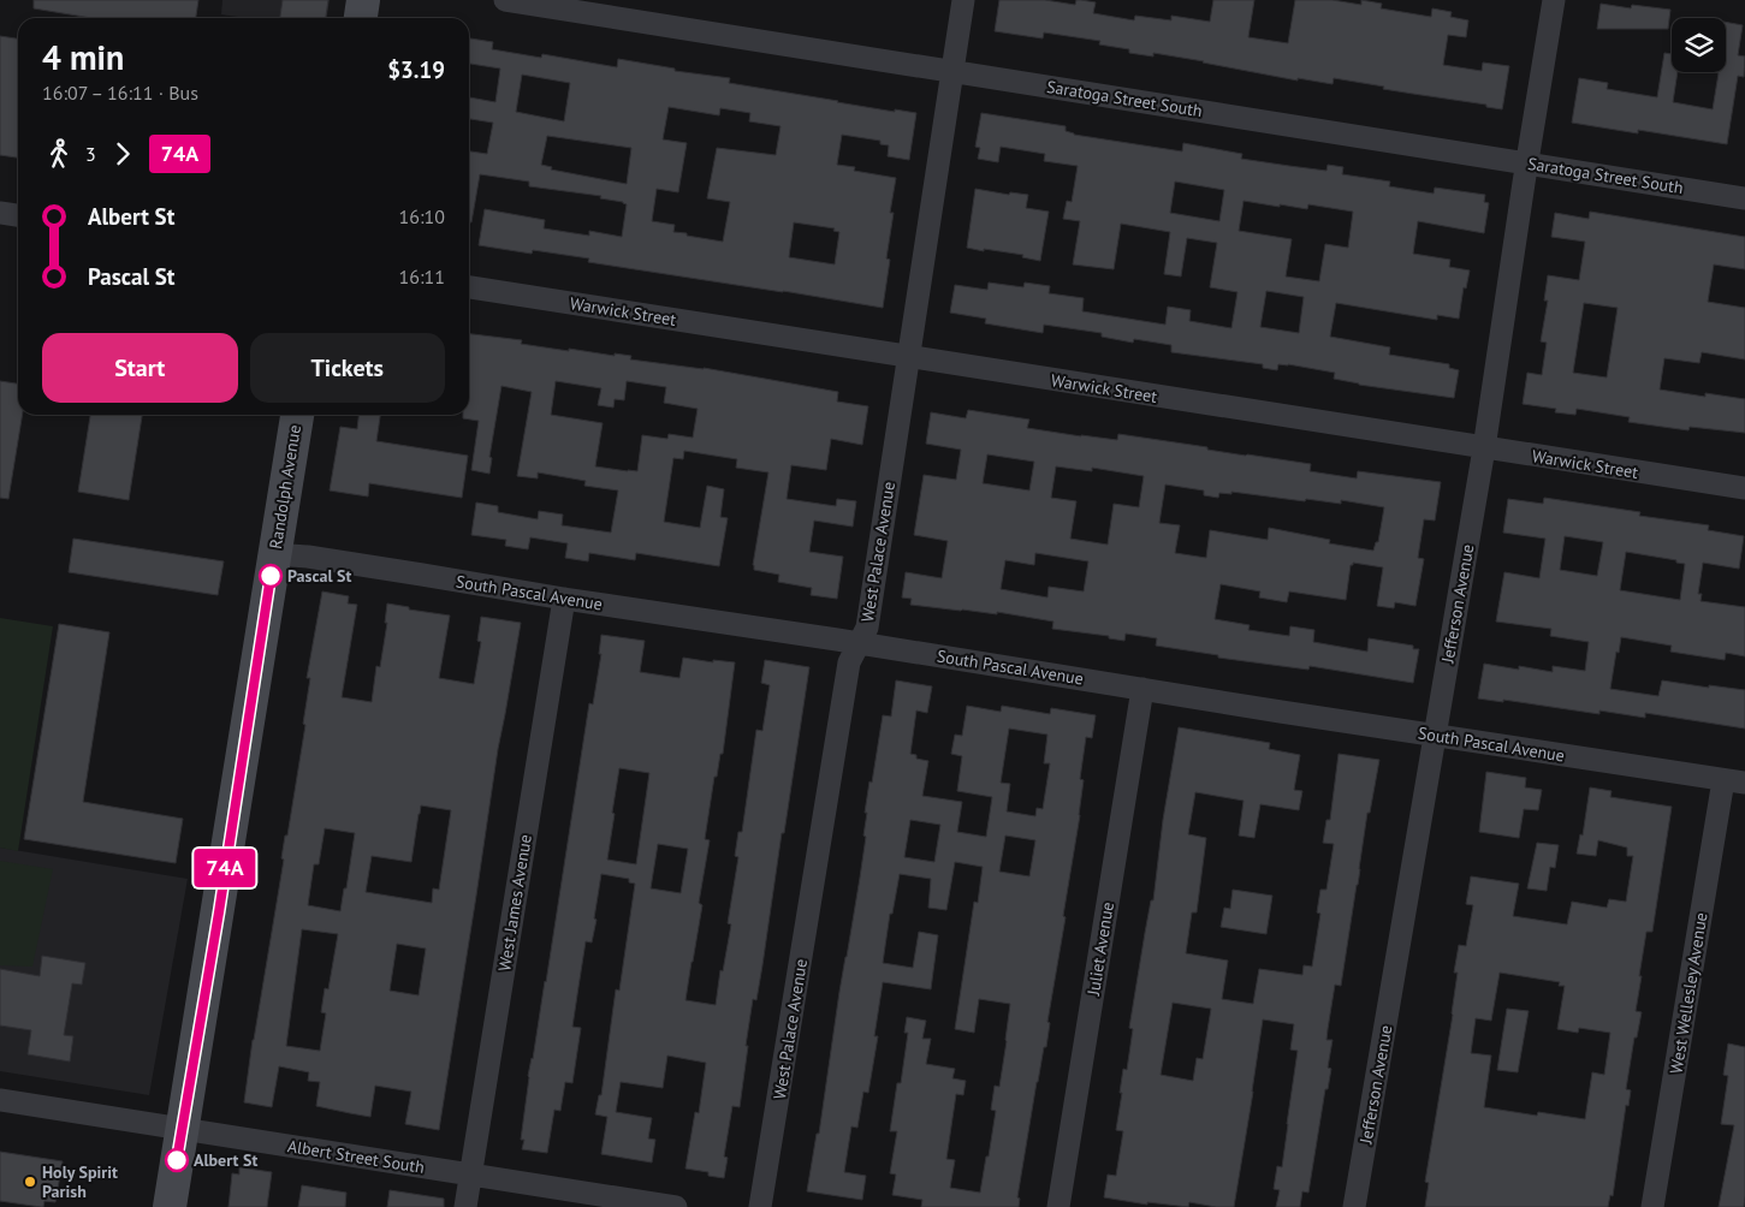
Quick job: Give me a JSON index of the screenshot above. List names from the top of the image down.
{
  "streets": {
    "main road": ["Randolph Avenue"],
    "street": [
      "Saratoga Street South",
      "Warwick Street",
      "West Palace Avenue",
      "South Pascal Avenue",
      "Jefferson Avenue",
      "West James Avenue",
      "Juliet Avenue",
      "West Wellesley Avenue",
      "Albert Street South"
    ]
  },
  "crossings": [
    ["Saratoga Street South", "West Palace Avenue"],
    ["Saratoga Street South", "Jefferson Avenue"],
    ["Warwick Street", "West Palace Avenue"],
    ["Warwick Street", "Jefferson Avenue"],
    ["Randolph Avenue", "South Pascal Avenue"],
    ["Randolph Avenue", "Albert Street South"],
    ["West Palace Avenue", "South Pascal Avenue"],
    ["South Pascal Avenue", "Jefferson Avenue"],
    ["South Pascal Avenue", "West James Avenue"],
    ["South Pascal Avenue", "Juliet Avenue"],
    ["South Pascal Avenue", "West Wellesley Avenue"],
    ["West James Avenue", "Albert Street South"]
  ],
  "places": ["Pascal St", "Albert St", "Holy Spirit Parish"],
  "lines": ["bus line 74A"],
  "page": {
    "on_map": "74A",
    "heading": ["4 min", "16:07 – 16:11 · Bus", "$3.19"],
    "legs": ["3", "74A"],
    "list": [
      {
        "name": "Albert St",
        "value": "16:10"
      },
      {
        "name": "Pascal St",
        "value": "16:11"
      }
    ],
    "buttons": ["Start", "Tickets"]
  }
}
